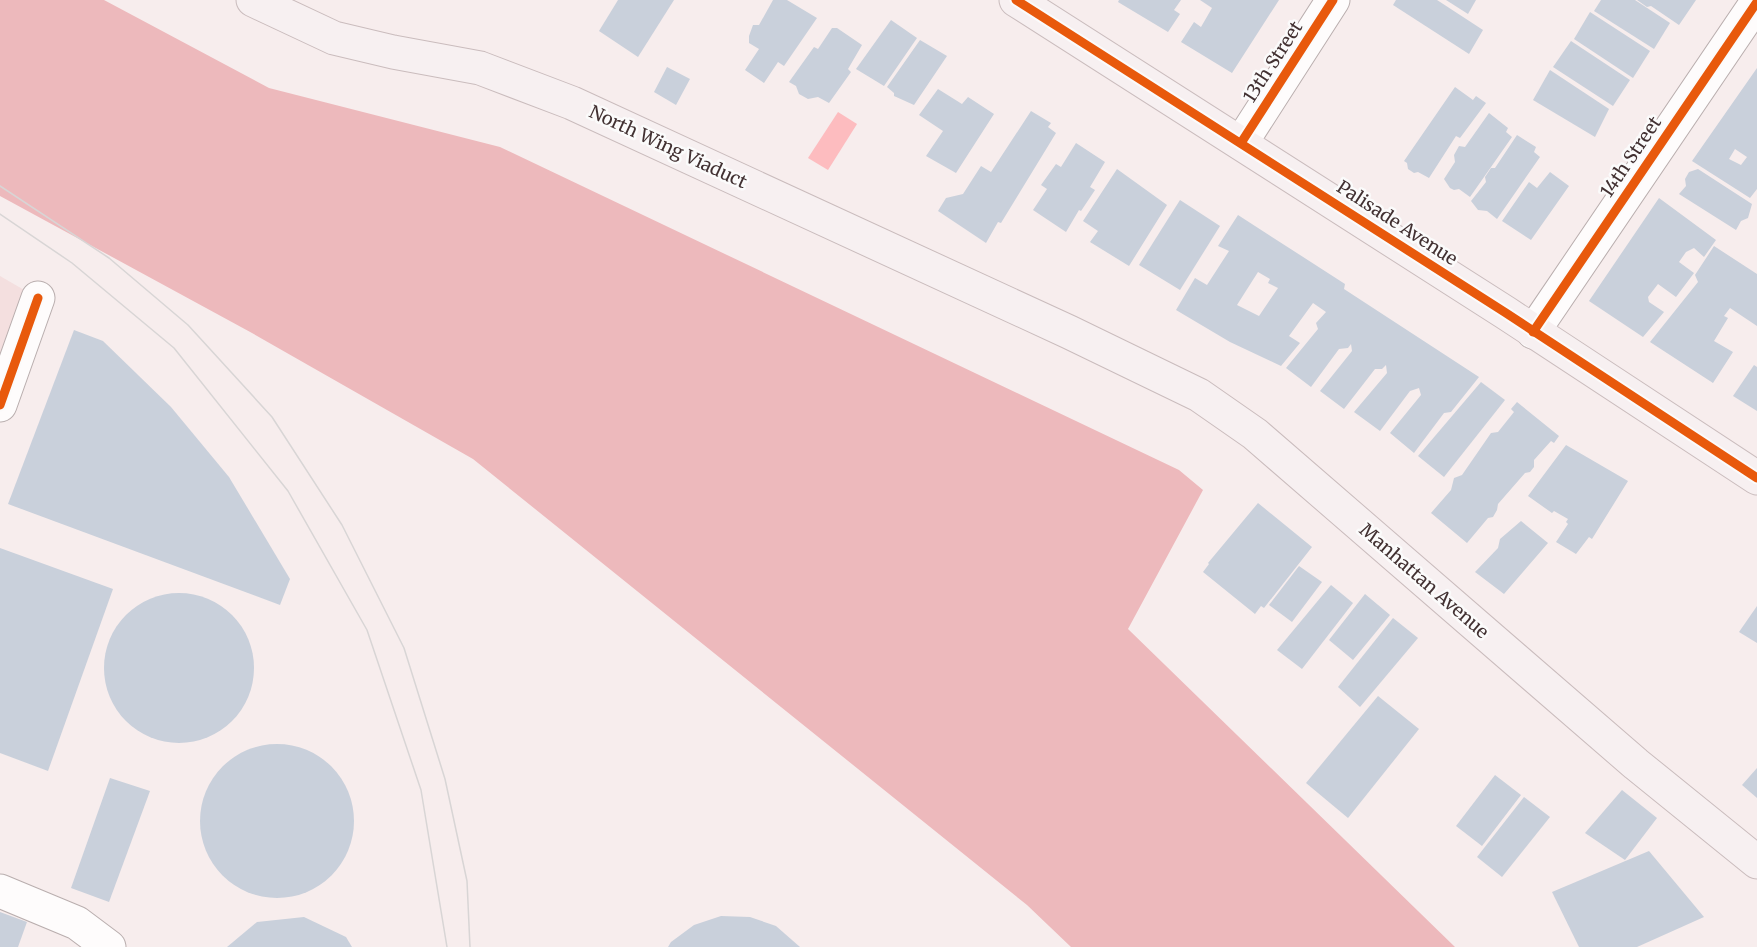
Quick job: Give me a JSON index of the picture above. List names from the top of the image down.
{
  "streets": {
    "main road": ["North Wing Viaduct", "Palisade Avenue", "Manhattan Avenue"],
    "street": ["13th Street", "14th Street"]
  },
  "crossings": [
    ["13th Street", "Palisade Avenue"],
    ["North Wing Viaduct", "Manhattan Avenue"],
    ["14th Street", "Palisade Avenue"]
  ]
}
